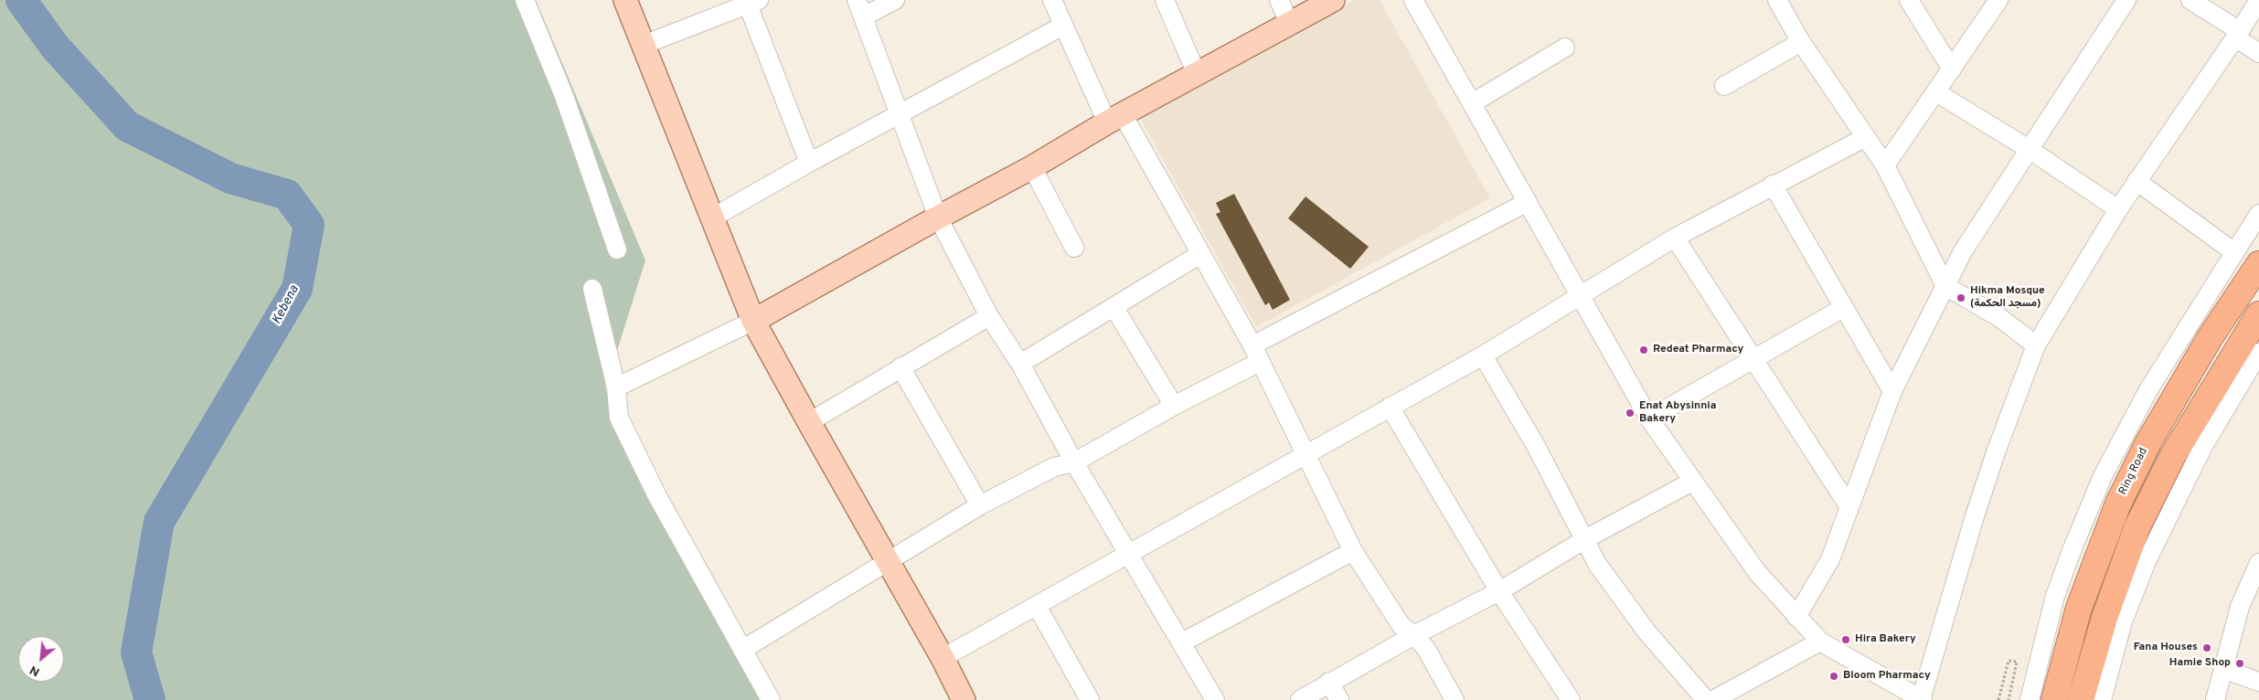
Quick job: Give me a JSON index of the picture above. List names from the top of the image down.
{
  "streets": {
    "highway": ["Ring Road"]
  },
  "water": ["Kebena"],
  "places": [
    "Hikma Mosque (مسجد الحكمة)",
    "Redeat Pharmacy",
    "Enat Abysinnia Bakery",
    "Hira Bakery",
    "Fana Houses",
    "Hamie Shop",
    "Bloom Pharmacy"
  ],
  "north": "bottom left"
}
